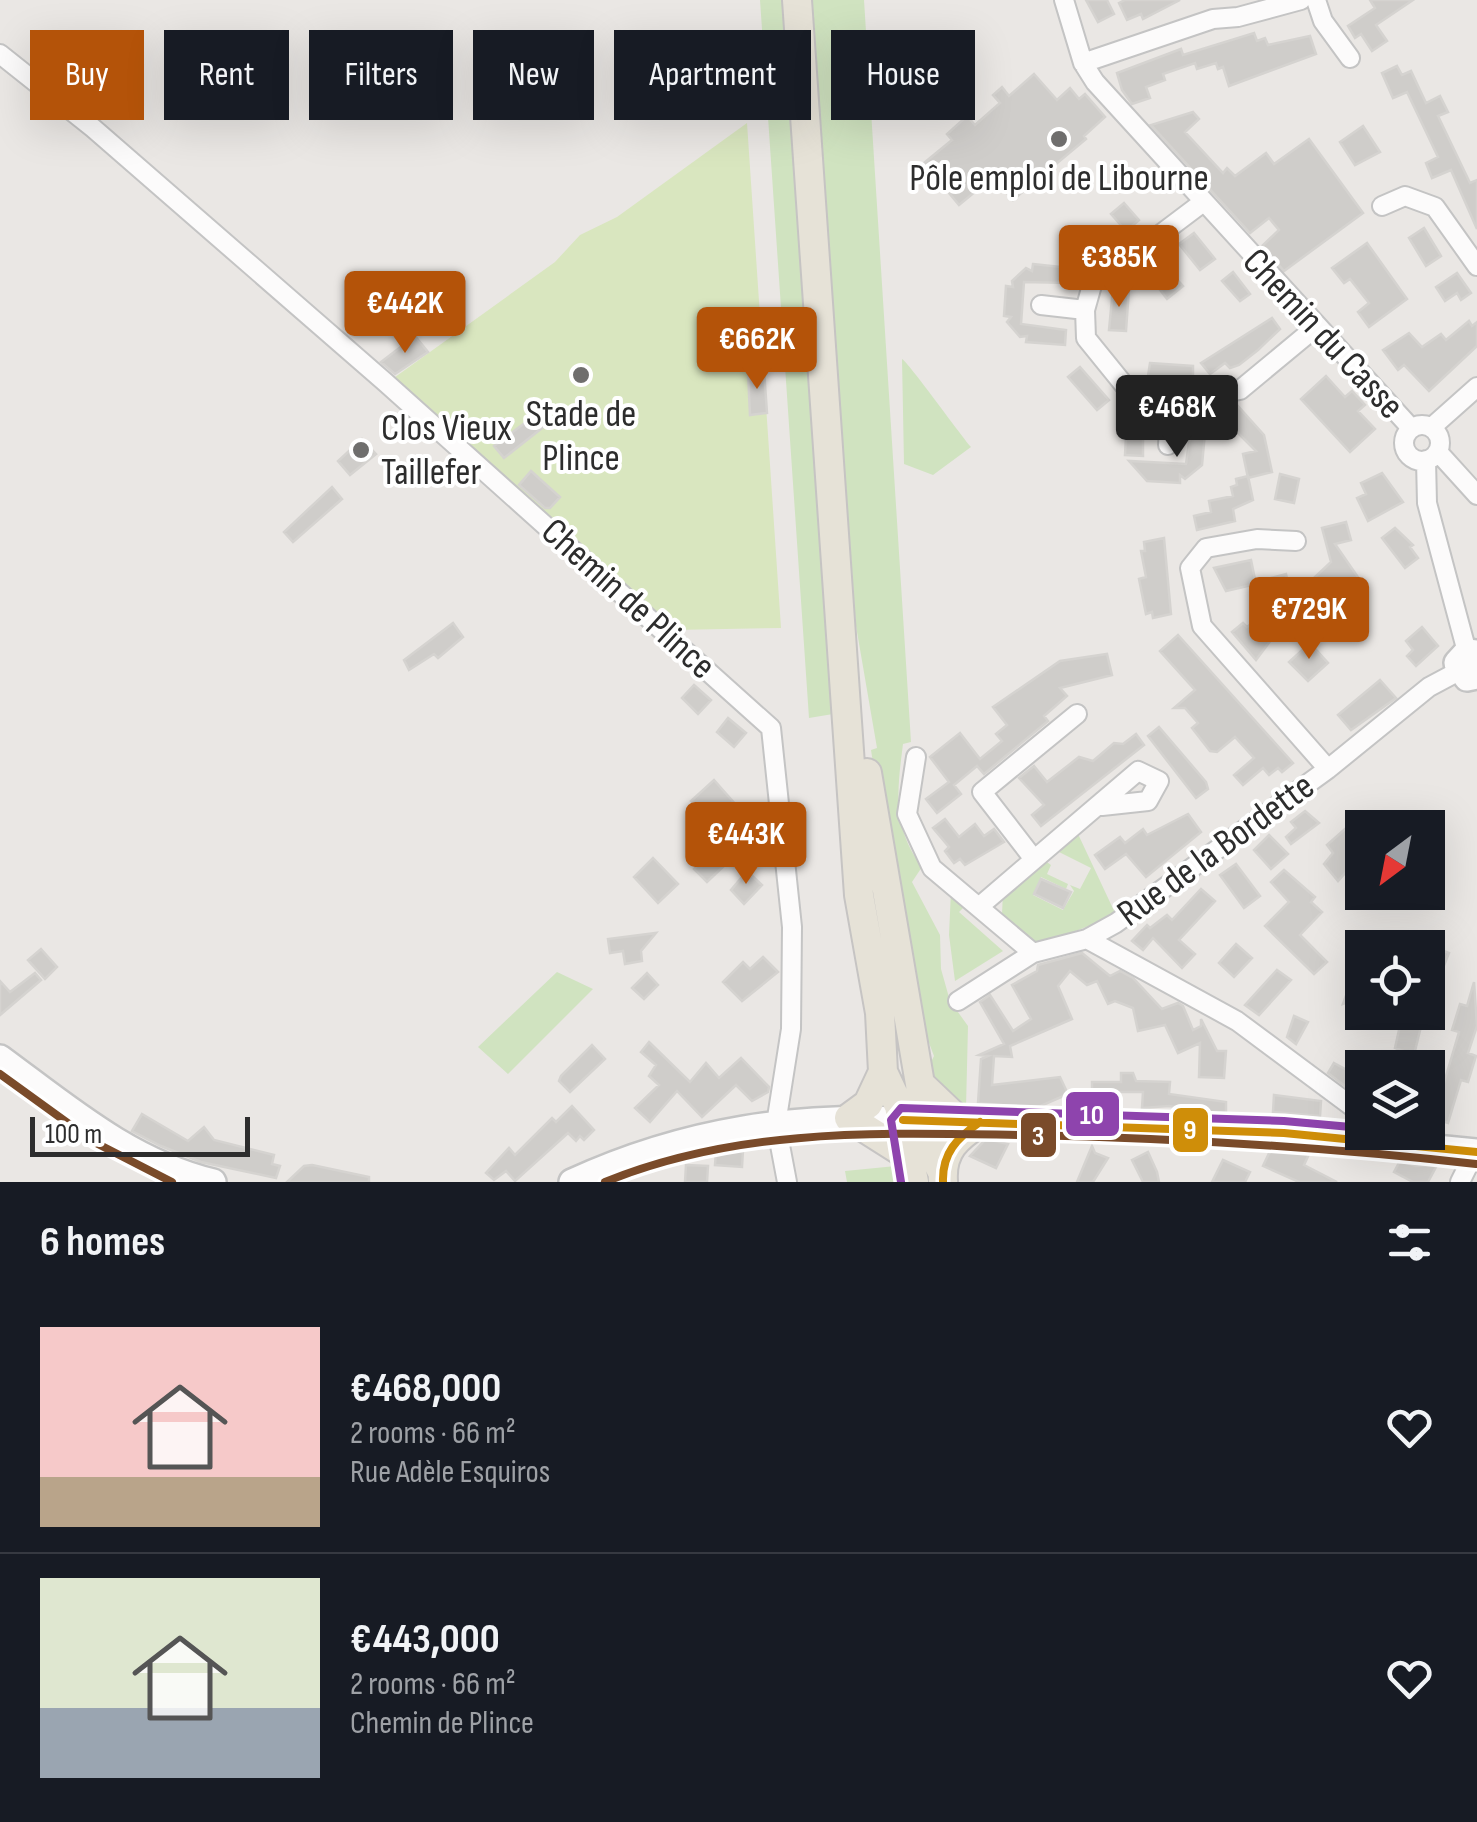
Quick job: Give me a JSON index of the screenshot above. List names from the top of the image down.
{
  "streets": {
    "street": ["Chemin du Casse", "Chemin de Plince", "Rue de la Bordette"]
  },
  "places": ["Pôle emploi de Libourne", "Stade de Plince", "Clos Vieux Taillefer"],
  "lines": ["transit line 3", "transit line 10", "transit line 9"],
  "scale_bar": "100 m",
  "north": "bottom left",
  "page": {
    "chip": [
      "Buy",
      "Rent",
      "Filters",
      "New",
      "Apartment",
      "House"
    ],
    "price": [
      "€385K",
      "€442K",
      "€662K",
      "€468K",
      "€729K",
      "€443K"
    ],
    "scale": "100 m",
    "heading": "6 homes",
    "list": [
      {
        "name": "€468,000",
        "note": "2 rooms · 66 m² · Rue Adèle Esquiros"
      },
      {
        "name": "€443,000",
        "note": "2 rooms · 66 m² · Chemin de Plince"
      }
    ]
  }
}
